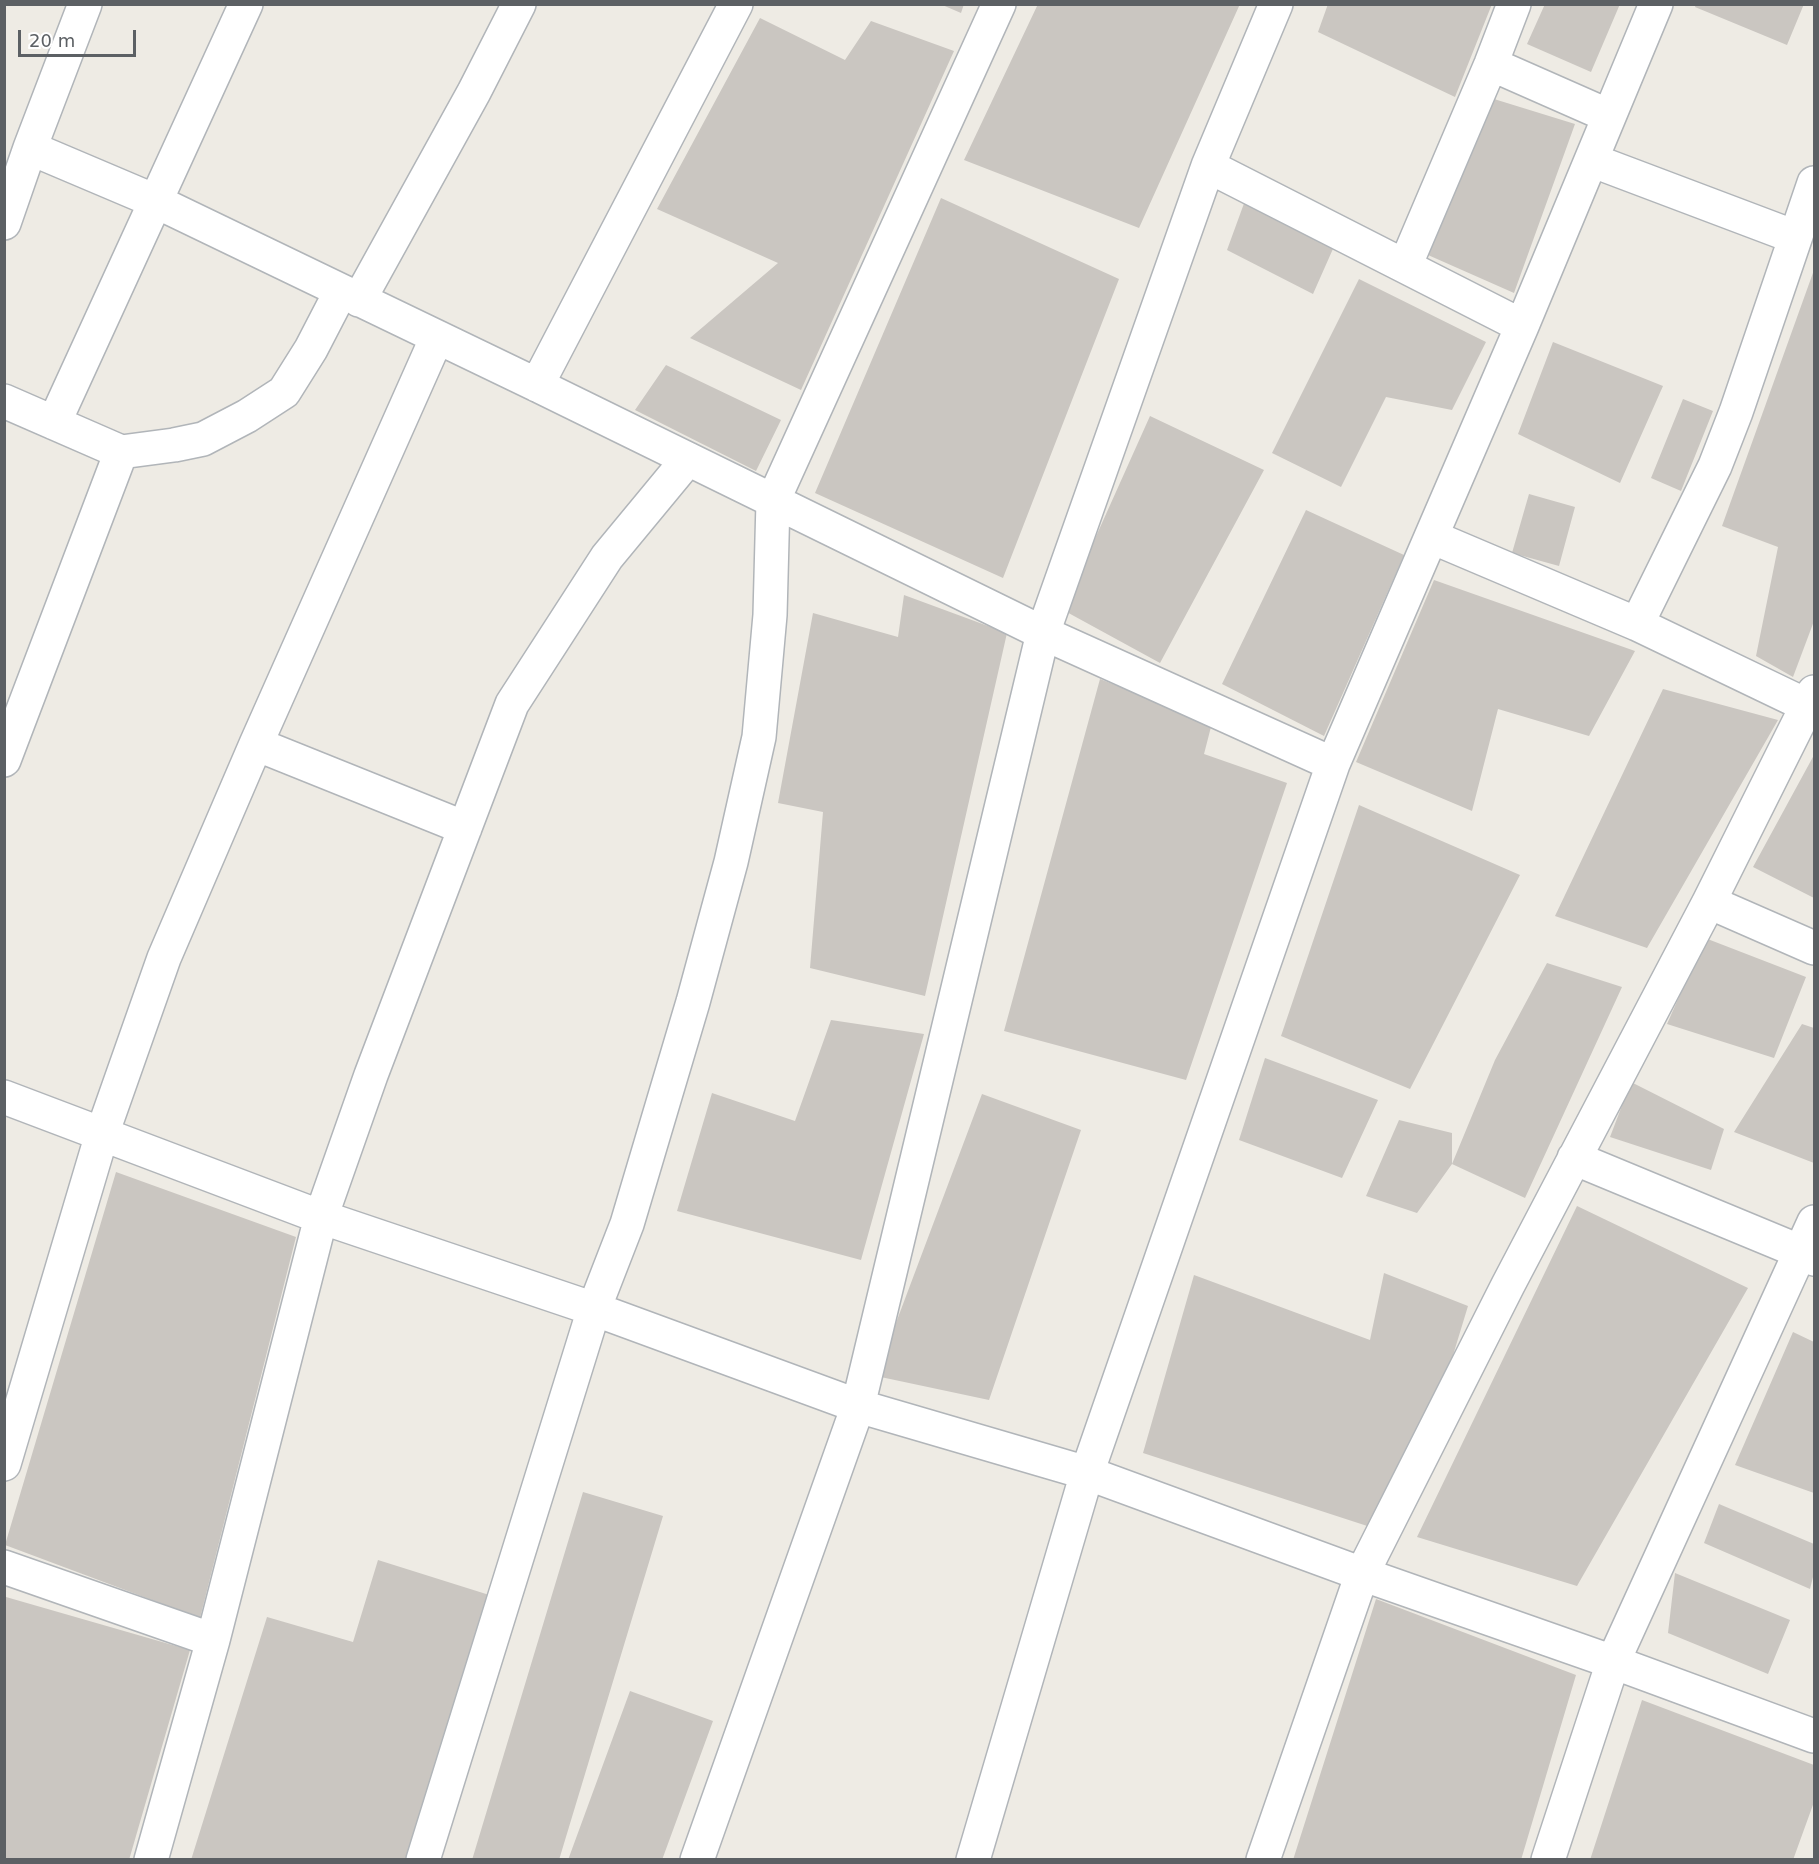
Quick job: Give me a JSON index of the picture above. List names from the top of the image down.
{
  "scale_bar": "20 m"
}
